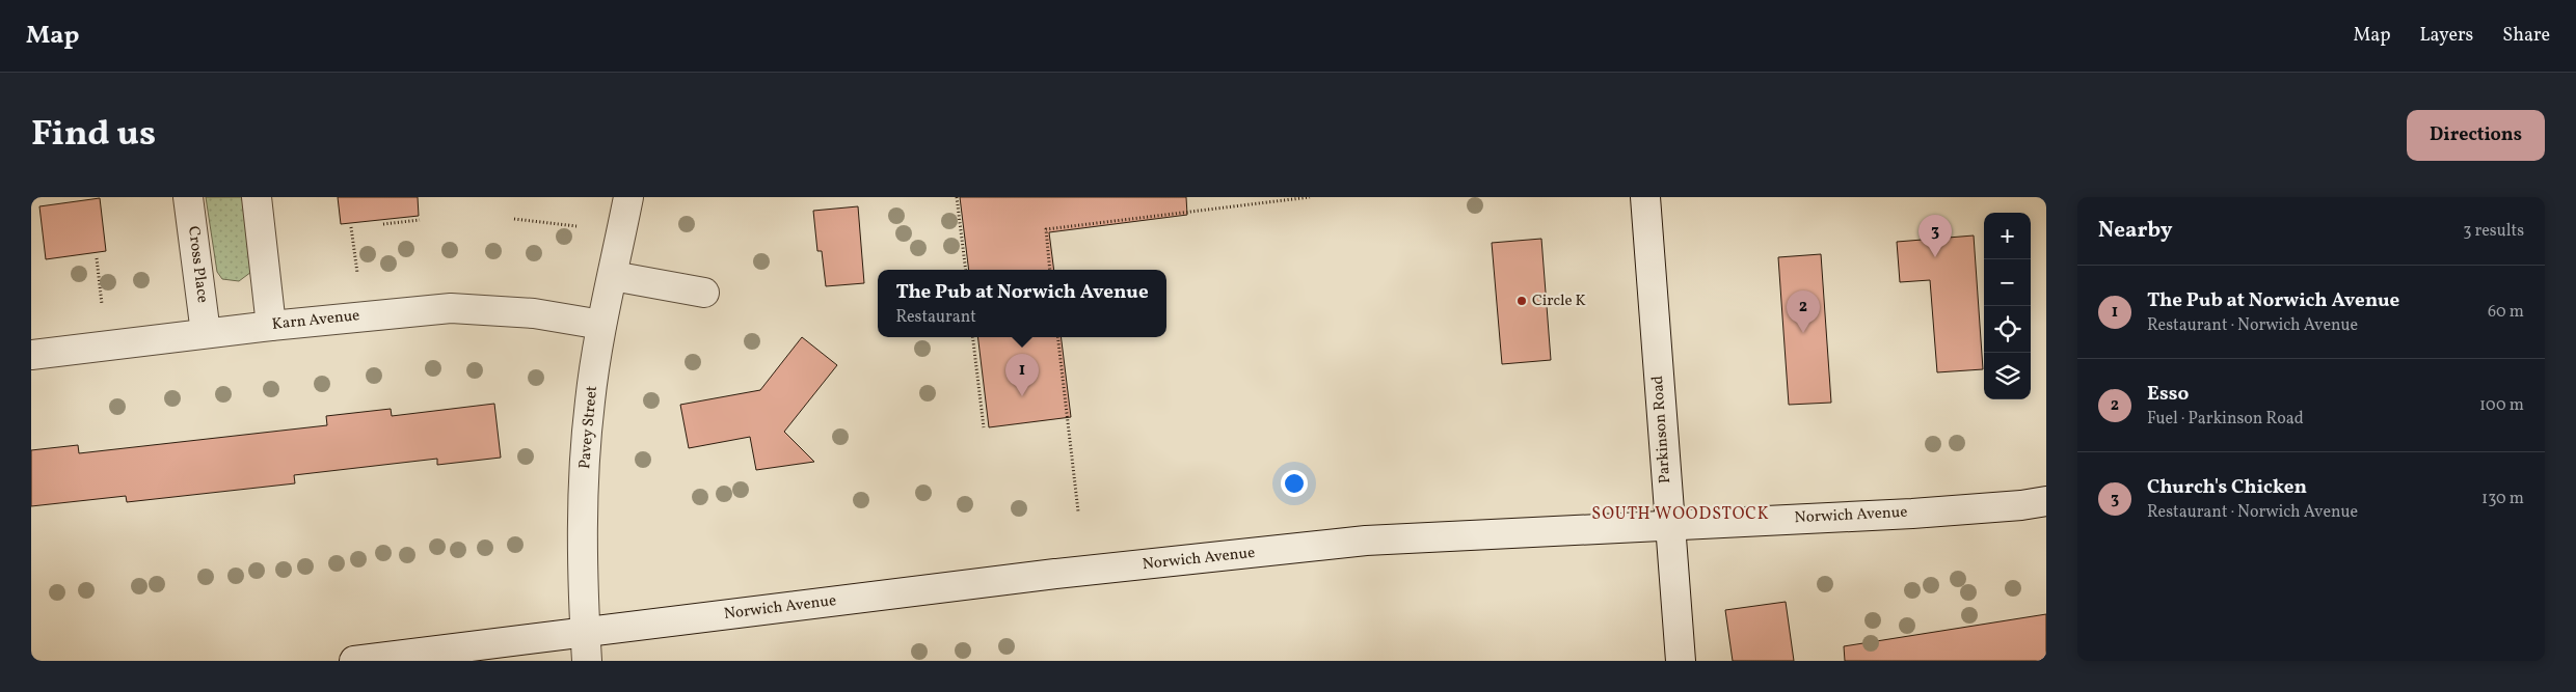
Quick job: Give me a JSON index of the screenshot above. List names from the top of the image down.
{
  "streets": {
    "main road": [
      "Cross Place",
      "Karn Avenue",
      "Pavey Street",
      "Parkinson Road",
      "Norwich Avenue"
    ]
  },
  "crossings": [
    ["Cross Place", "Karn Avenue"],
    ["Karn Avenue", "Pavey Street"],
    ["Pavey Street", "Norwich Avenue"],
    ["Parkinson Road", "Norwich Avenue"]
  ],
  "districts": ["SOUTH WOODSTOCK"],
  "places": ["Circle K"],
  "page": {
    "header": "Map",
    "nav": ["Map", "Layers", "Share"],
    "title": "Find us",
    "buttons": "Directions",
    "heading": ["Nearby", "3 results"],
    "map_buttons": ["+", "−"],
    "pins": ["3", "2", "1"],
    "list": [
      {
        "mark": "1",
        "name": "The Pub at Norwich Avenue",
        "note": "Restaurant · Norwich Avenue",
        "value": "60 m"
      },
      {
        "mark": "2",
        "name": "Esso",
        "note": "Fuel · Parkinson Road",
        "value": "100 m"
      },
      {
        "mark": "3",
        "name": "Church's Chicken",
        "note": "Restaurant · Norwich Avenue",
        "value": "130 m"
      }
    ],
    "popup": ["The Pub at Norwich Avenue", "Restaurant"]
  }
}
